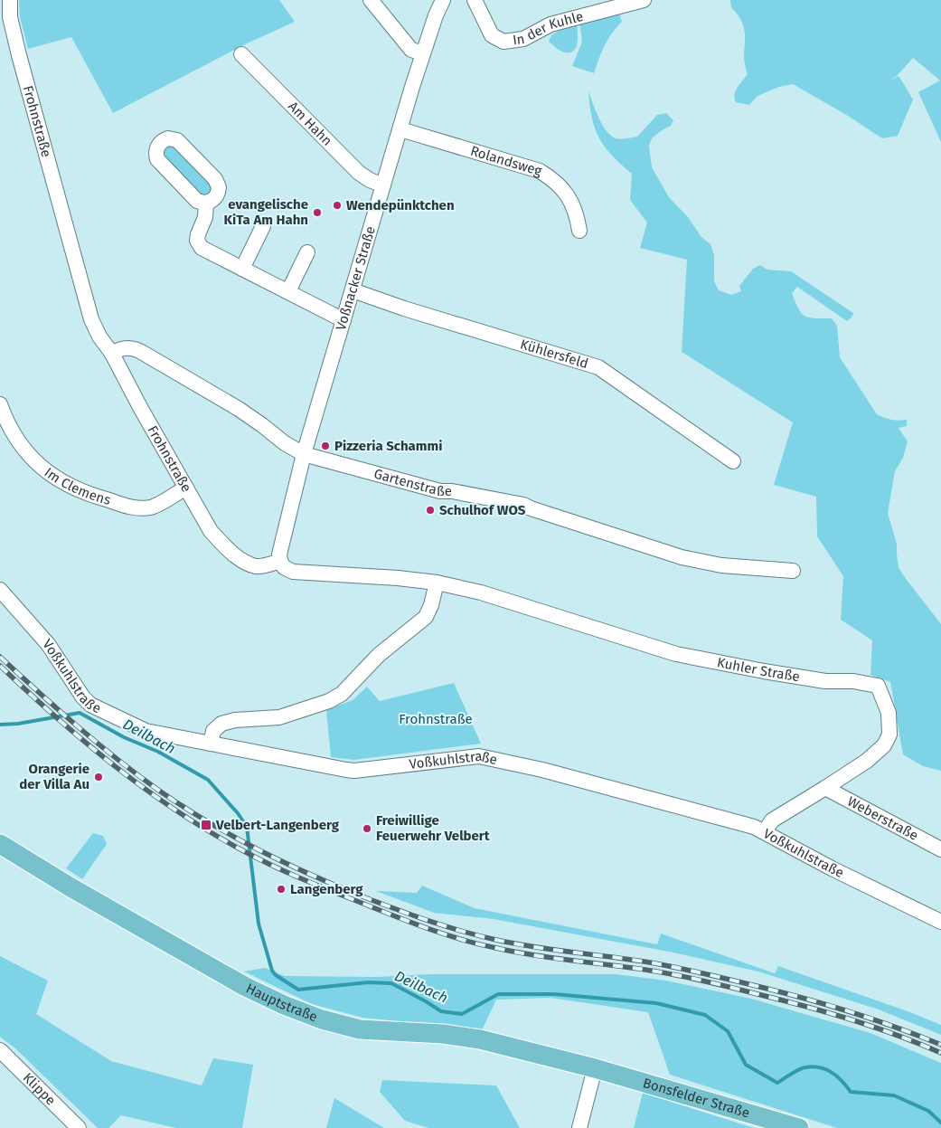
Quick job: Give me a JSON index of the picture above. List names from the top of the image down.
{
  "streets": {
    "main road": ["Hauptstraße", "Bonsfelder Straße"],
    "street": [
      "In der Kuhle",
      "Frohnstraße",
      "Am Hahn",
      "Rolandsweg",
      "Voßnacker Straße",
      "Kühlersfeld",
      "Gartenstraße",
      "Im Clemens",
      "Kuhler Straße",
      "Voßkuhlstraße",
      "Weberstraße",
      "Klippe"
    ]
  },
  "crossings": [
    ["Frohnstraße", "Voßnacker Straße"],
    ["Frohnstraße", "Gartenstraße"],
    ["Frohnstraße", "Im Clemens"],
    ["Am Hahn", "Voßnacker Straße"],
    ["Rolandsweg", "Voßnacker Straße"],
    ["Voßnacker Straße", "Kühlersfeld"],
    ["Voßnacker Straße", "Gartenstraße"],
    ["Kuhler Straße", "Voßkuhlstraße"],
    ["Kuhler Straße", "Weberstraße"],
    ["Hauptstraße", "Bonsfelder Straße"]
  ],
  "water": ["Deilbach"],
  "parks": ["Frohnstraße"],
  "places": {
    "other": [
      "Wendepünktchen",
      "evangelische KiTa Am Hahn",
      "Pizzeria Schammi",
      "Schulhof WOS",
      "Orangerie der Villa Au",
      "Freiwillige Feuerwehr Velbert",
      "Langenberg"
    ],
    "transit": ["Velbert-Langenberg"]
  }
}
